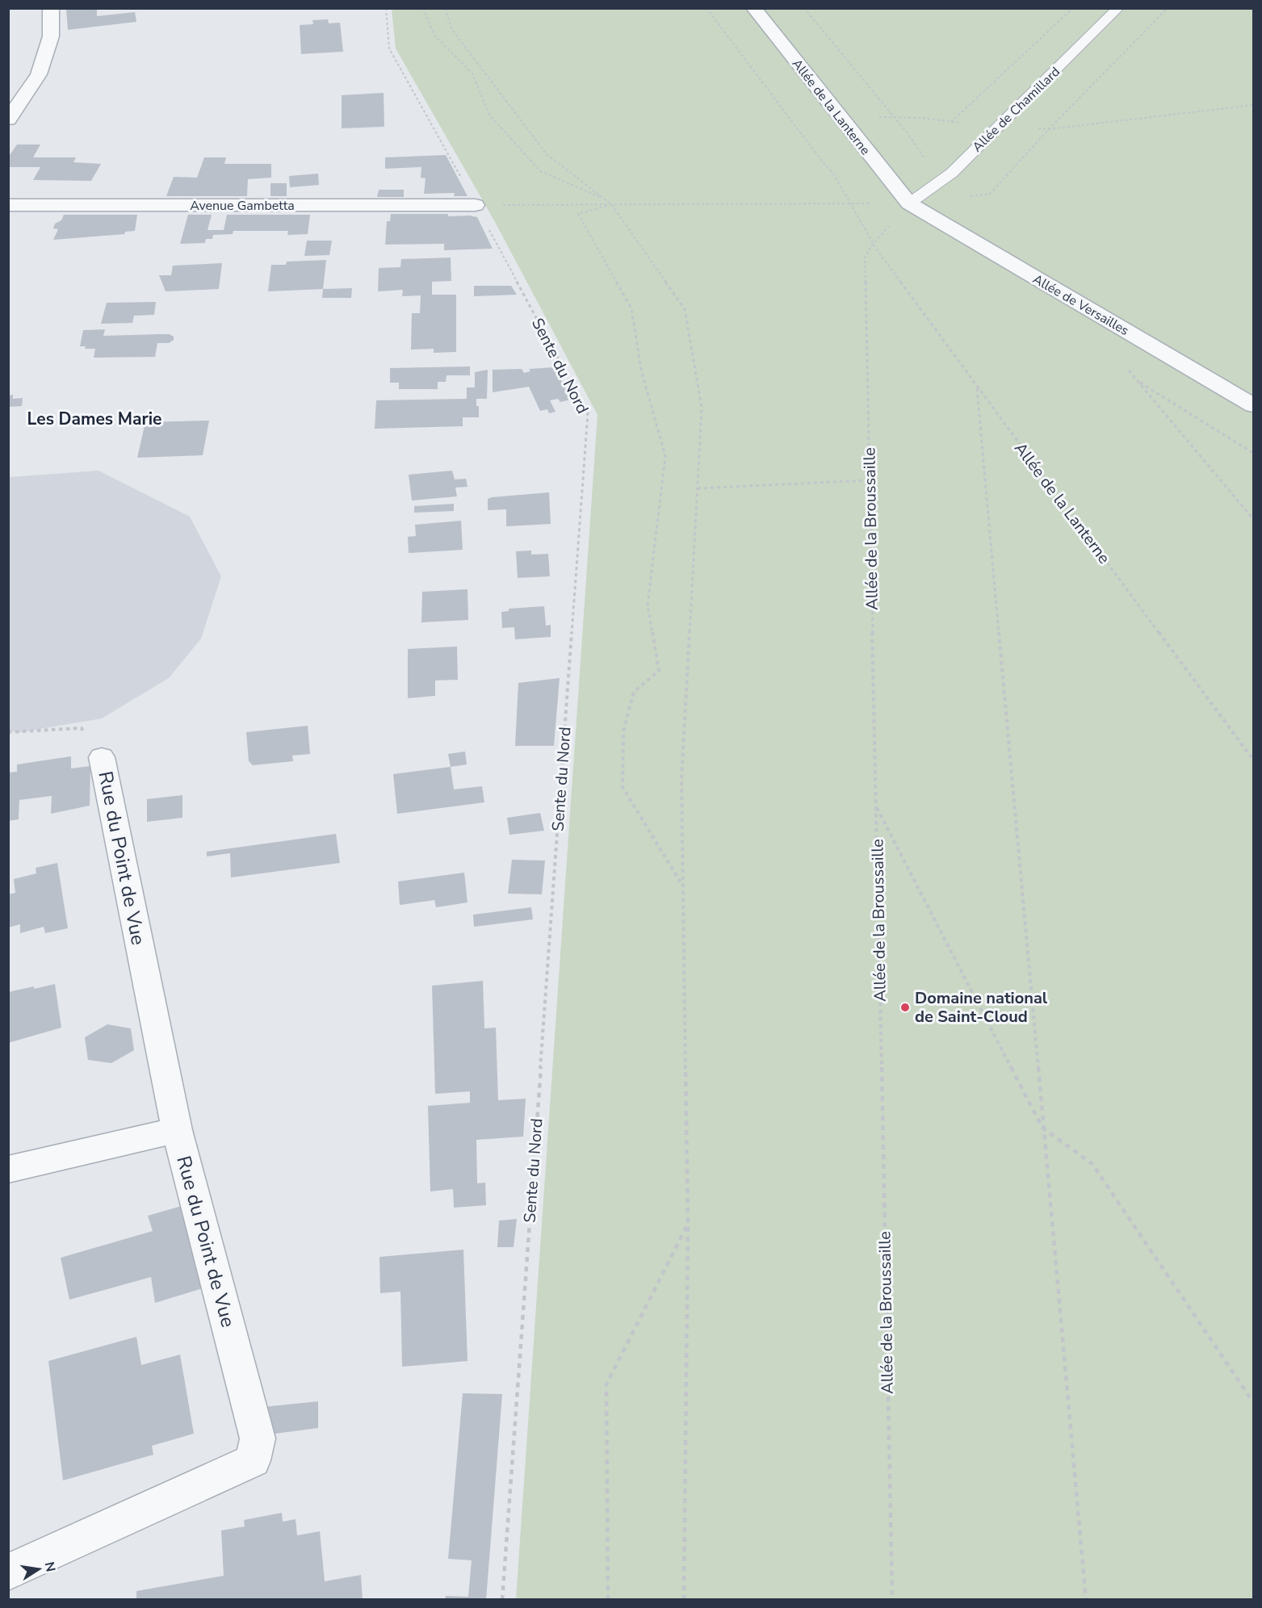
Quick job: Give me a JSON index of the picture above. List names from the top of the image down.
{
  "streets": {
    "street": [
      "Allée de la Lanterne",
      "Avenue Gambetta",
      "Allée de Versailles",
      "Rue du Point de Vue"
    ],
    "lane": ["Allée de Chamillard"],
    "path": ["Sente du Nord", "Allée de la Broussaille"]
  },
  "crossings": [
    ["Allée de la Lanterne", "Allée de Chamillard"],
    ["Allée de la Lanterne", "Allée de Versailles"],
    ["Allée de la Lanterne", "Allée de la Broussaille"],
    ["Allée de Chamillard", "Allée de Versailles"],
    ["Avenue Gambetta", "Sente du Nord"]
  ],
  "districts": ["Les Dames Marie"],
  "places": ["Domaine national de Saint-Cloud"],
  "north": "right"
}
